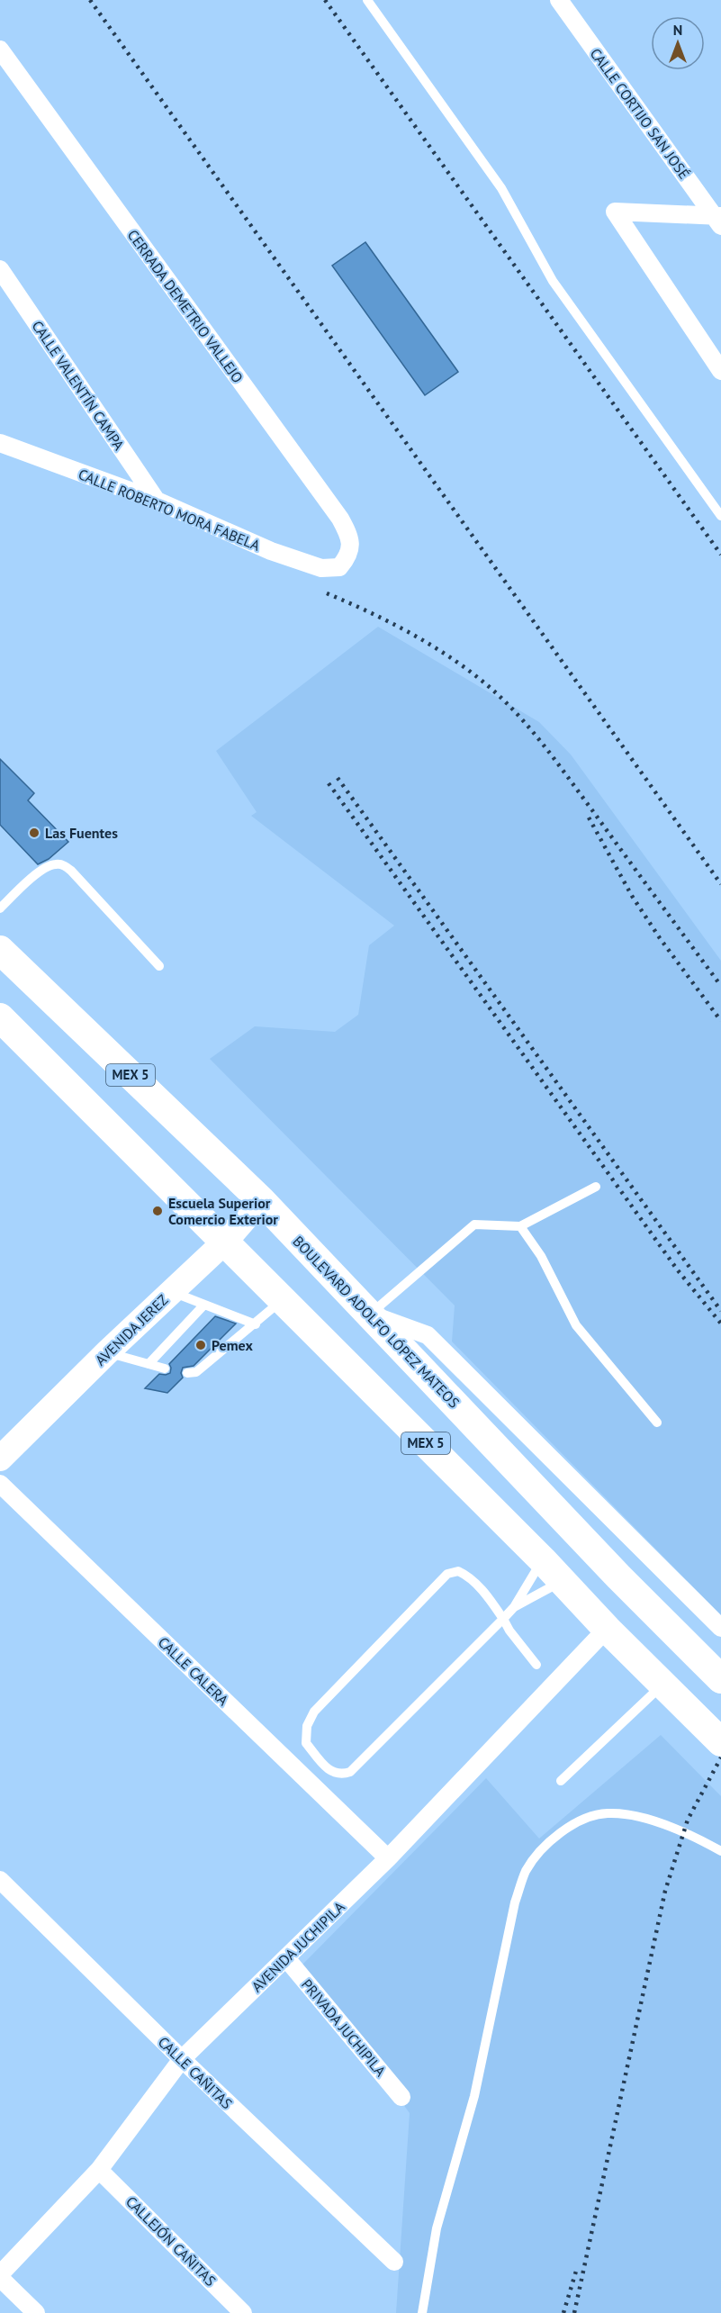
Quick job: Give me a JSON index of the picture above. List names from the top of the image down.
{
  "streets": {
    "main road": ["MEX 5", "BOULEVARD ADOLFO LÓPEZ MATEOS"],
    "street": [
      "CALLE CORTIJO SAN JOSÉ",
      "CERRADA DEMETRIO VALLEJO",
      "CALLE VALENTÍN CAMPA",
      "CALLE ROBERTO MORA FABELA",
      "AVENIDA JEREZ",
      "CALLE CALERA",
      "AVENIDA JUCHIPILA",
      "PRIVADA JUCHIPILA",
      "CALLE CAÑITAS",
      "CALLEJÓN CAÑITAS"
    ]
  },
  "crossings": [
    ["CERRADA DEMETRIO VALLEJO", "CALLE ROBERTO MORA FABELA"],
    ["CALLE VALENTÍN CAMPA", "CALLE ROBERTO MORA FABELA"],
    ["MEX 5", "AVENIDA JEREZ"],
    ["MEX 5", "AVENIDA JUCHIPILA"],
    ["BOULEVARD ADOLFO LÓPEZ MATEOS", "AVENIDA JEREZ"],
    ["CALLE CALERA", "AVENIDA JUCHIPILA"],
    ["AVENIDA JUCHIPILA", "PRIVADA JUCHIPILA"],
    ["AVENIDA JUCHIPILA", "CALLE CAÑITAS"],
    ["AVENIDA JUCHIPILA", "CALLEJÓN CAÑITAS"]
  ],
  "places": ["Las Fuentes", "Escuela Superior Comercio Exterior", "Pemex"],
  "north": "top"
}
